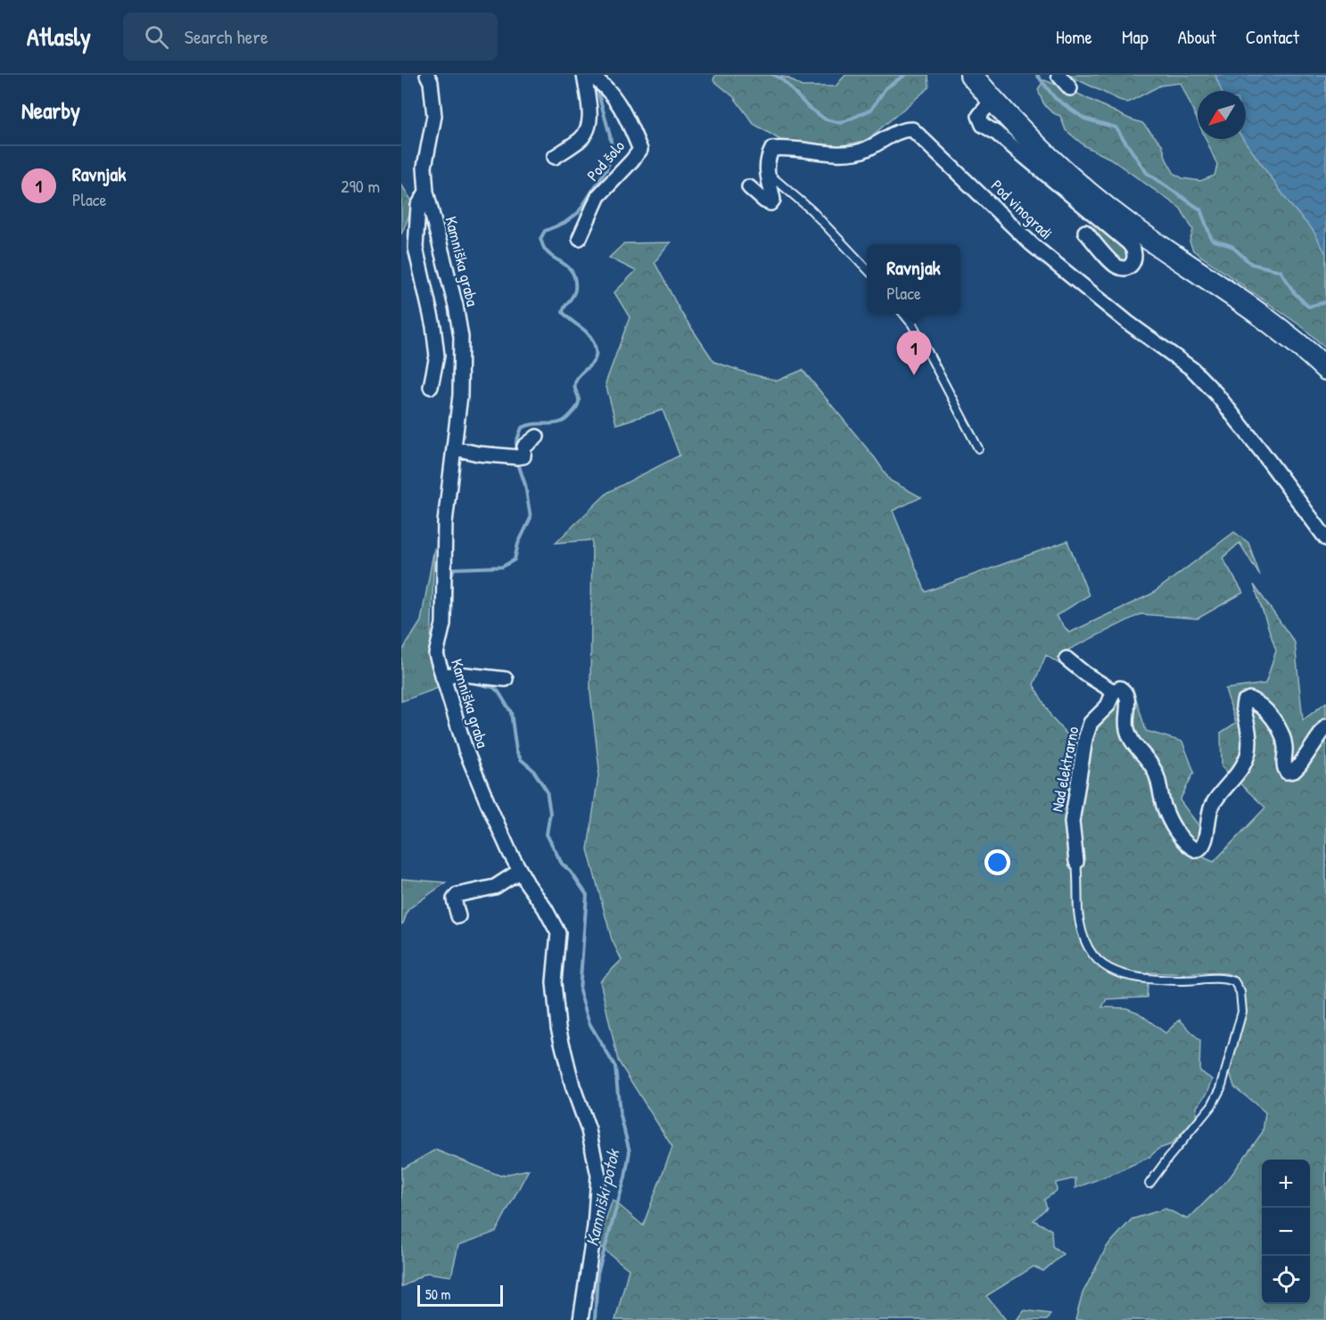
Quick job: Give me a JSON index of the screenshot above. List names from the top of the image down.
{
  "streets": {
    "street": [
      "Pod šolo",
      "Pod vinogradi",
      "Kamniška graba",
      "Nad elektrarno"
    ]
  },
  "water": ["Kamniški potok"],
  "scale_bar": "50 m",
  "north": "bottom left",
  "page": {
    "header": "Atlasly",
    "search": "Search here",
    "nav": [
      "Home",
      "Map",
      "About",
      "Contact"
    ],
    "heading": "Nearby",
    "list": [
      {
        "mark": "1",
        "name": "Ravnjak",
        "note": "Place",
        "value": "290 m"
      }
    ],
    "popup": ["Ravnjak", "Place"],
    "pins": "1",
    "map_buttons": ["+", "−"],
    "scale": "50 m"
  }
}
